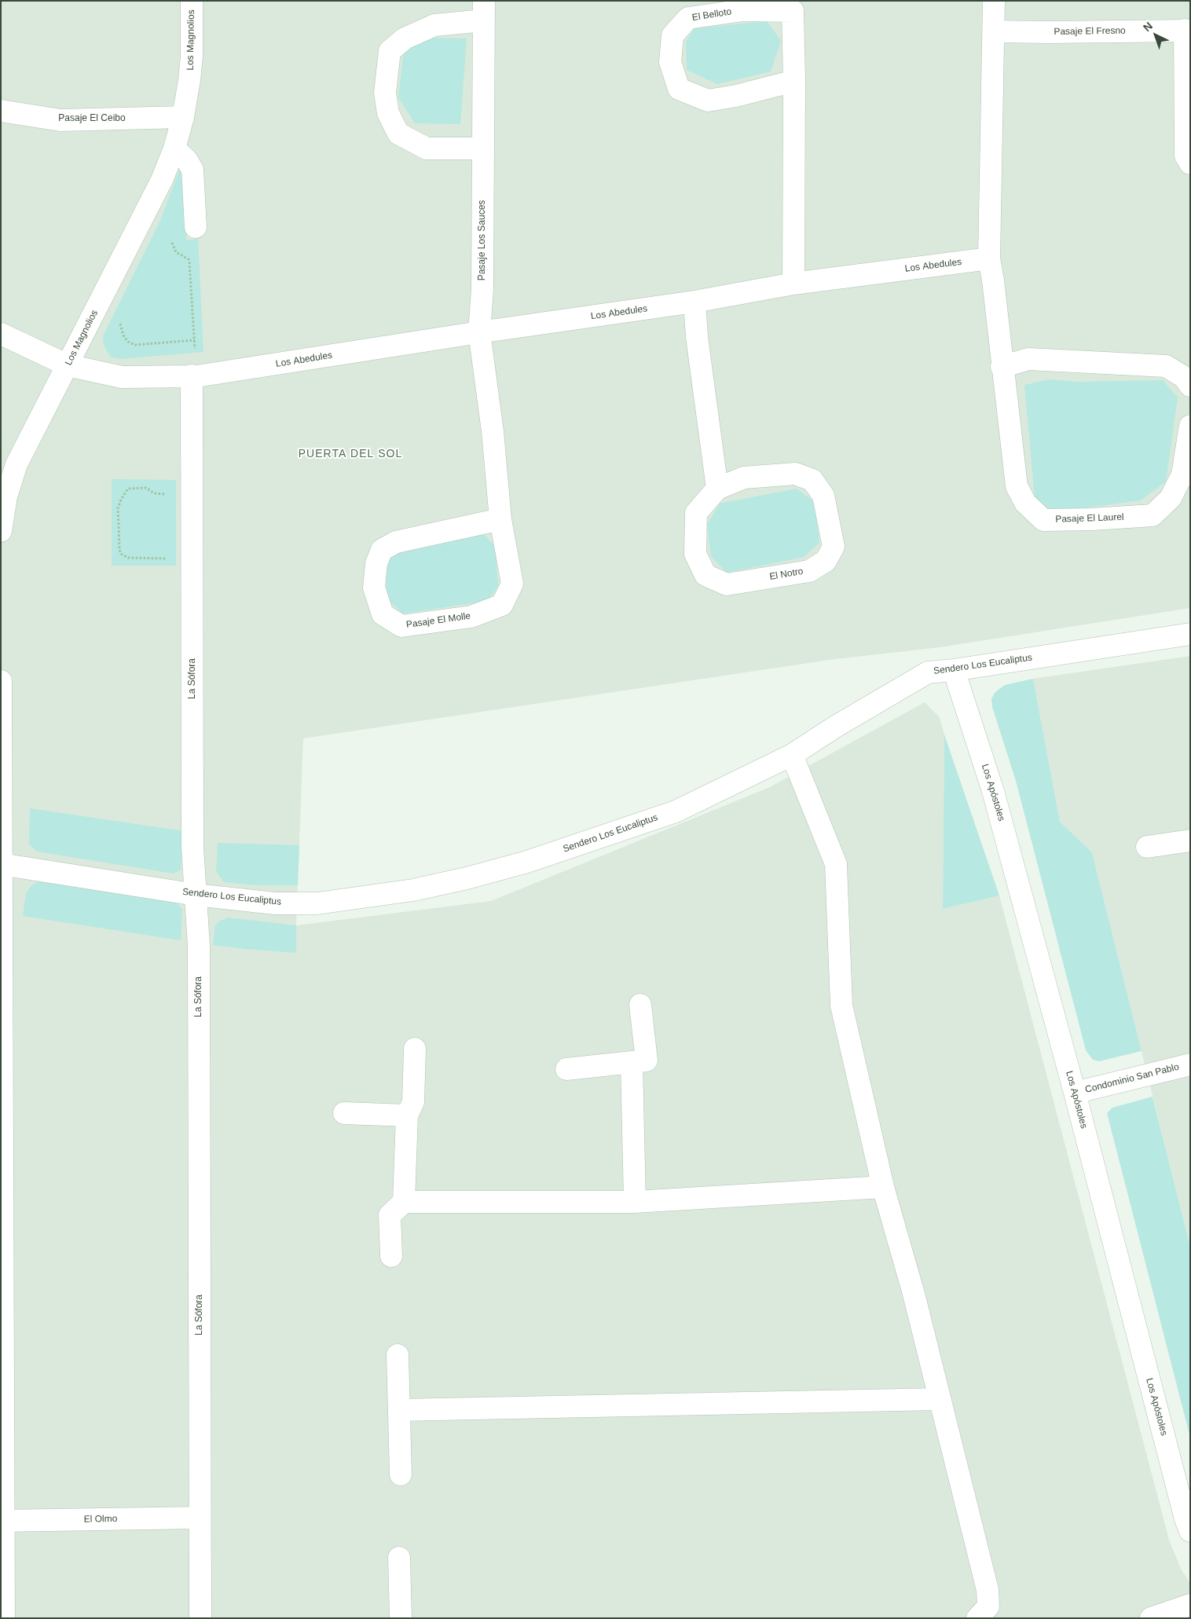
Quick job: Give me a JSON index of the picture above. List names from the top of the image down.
{
  "streets": {
    "street": [
      "El Belloto",
      "Pasaje El Fresno",
      "Los Magnolios",
      "Pasaje El Ceibo",
      "Pasaje Los Sauces",
      "Los Abedules",
      "Pasaje El Laurel",
      "El Notro",
      "Pasaje El Molle",
      "Sendero Los Eucaliptus",
      "La Sófora",
      "Los Apóstoles",
      "Condominio San Pablo",
      "El Olmo"
    ]
  },
  "crossings": [
    ["El Belloto", "Los Abedules"],
    ["Los Magnolios", "Pasaje El Ceibo"],
    ["Los Magnolios", "Los Abedules"],
    ["Pasaje Los Sauces", "Los Abedules"],
    ["Pasaje Los Sauces", "Pasaje El Molle"],
    ["Los Abedules", "Pasaje El Laurel"],
    ["Los Abedules", "Pasaje El Molle"],
    ["Los Abedules", "La Sófora"],
    ["Sendero Los Eucaliptus", "La Sófora"],
    ["Sendero Los Eucaliptus", "Los Apóstoles"],
    ["La Sófora", "El Olmo"],
    ["Los Apóstoles", "Condominio San Pablo"]
  ],
  "districts": ["PUERTA DEL SOL"],
  "north": "top left"
}
